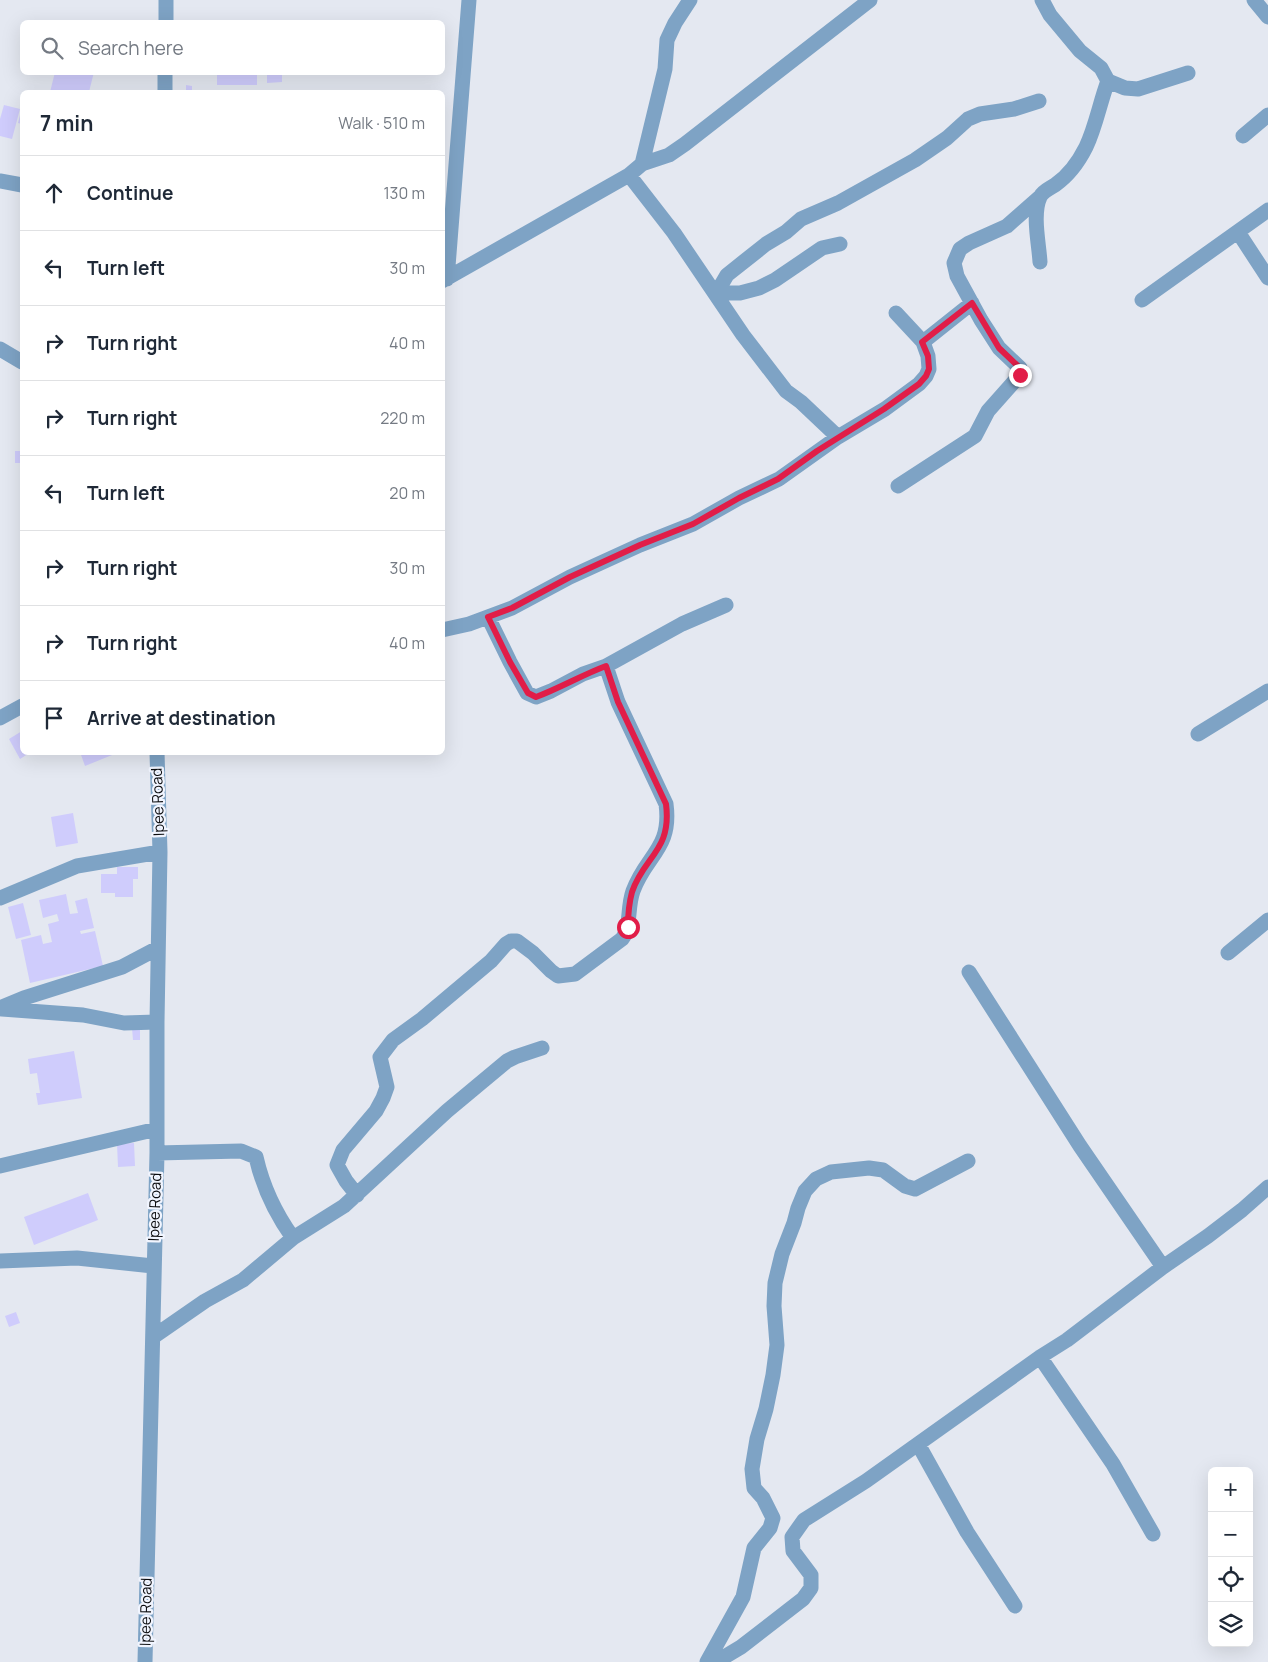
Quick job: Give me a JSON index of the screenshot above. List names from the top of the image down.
{
  "streets": {
    "street": ["Ipee Road"]
  },
  "page": {
    "search": "Search here",
    "heading": ["7 min", "Walk · 510 m"],
    "list": [
      ["Continue", "130 m"],
      ["Turn left", "30 m"],
      ["Turn right", "40 m"],
      ["Turn right", "220 m"],
      ["Turn left", "20 m"],
      ["Turn right", "30 m"],
      ["Turn right", "40 m"],
      "Arrive at destination"
    ],
    "map_buttons": ["+", "−"]
  }
}
